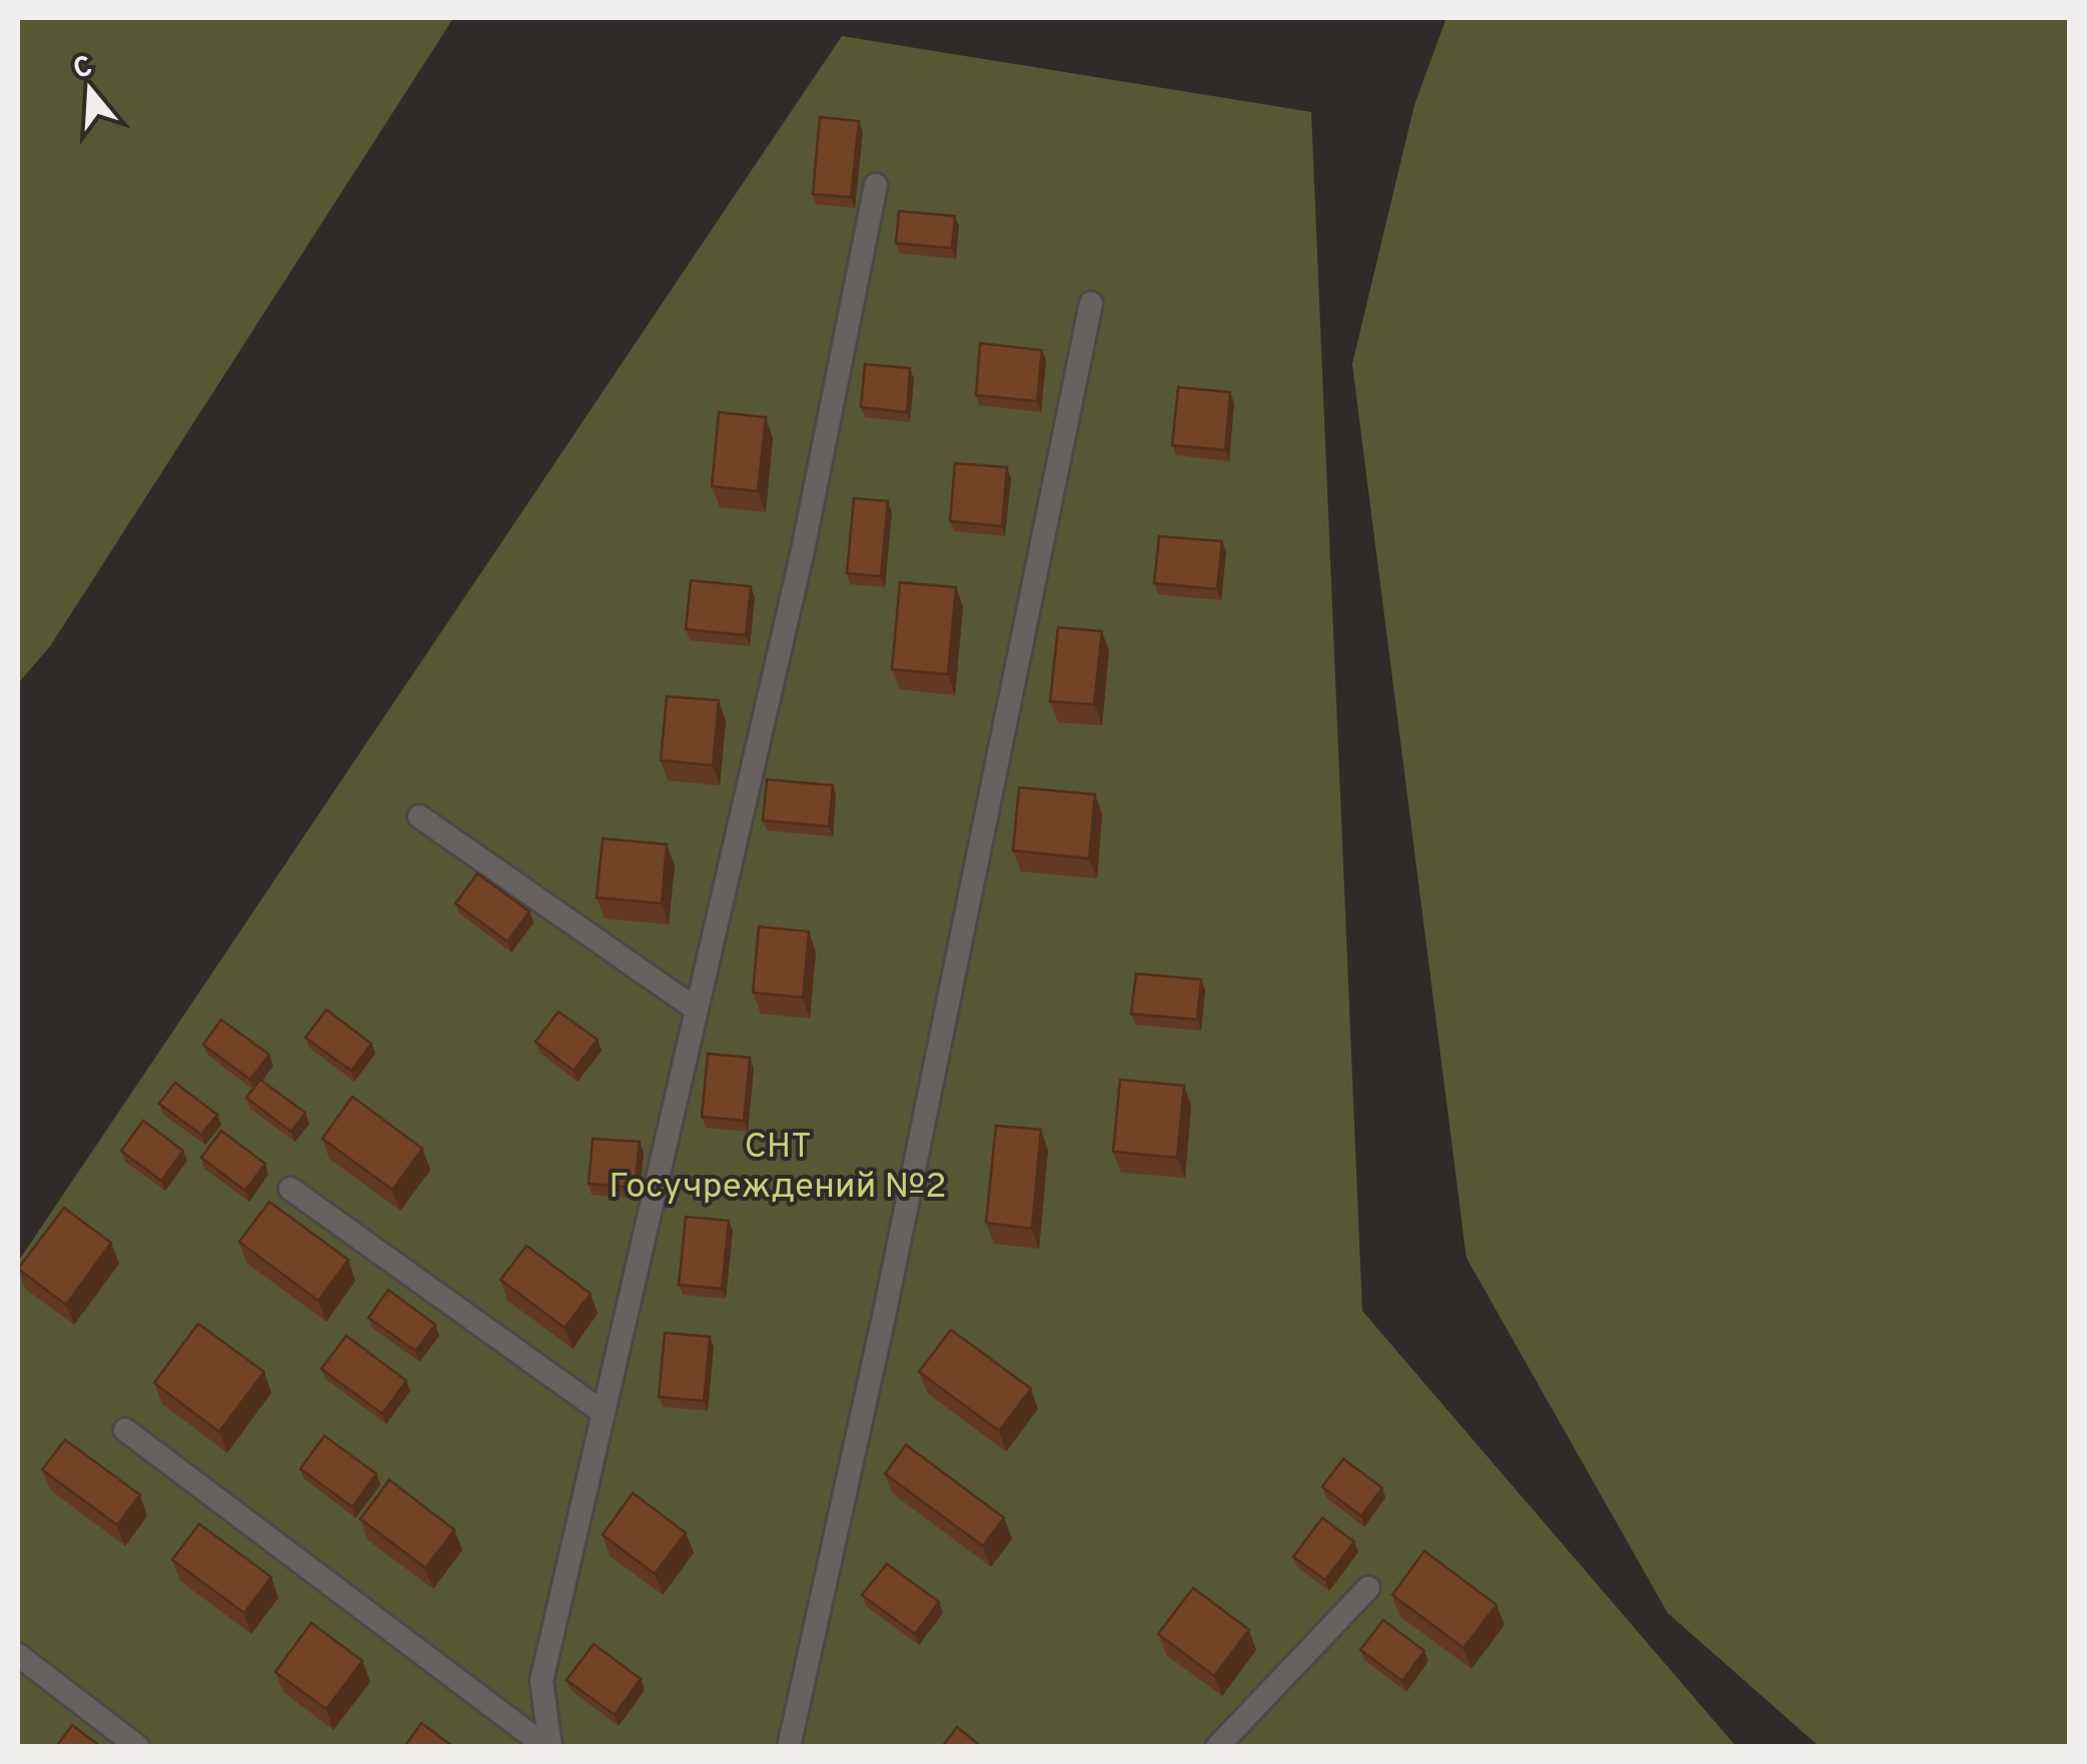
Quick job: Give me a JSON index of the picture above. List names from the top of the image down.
{
  "parks": ["СНТ Госучреждений №2"],
  "north": "top"
}
